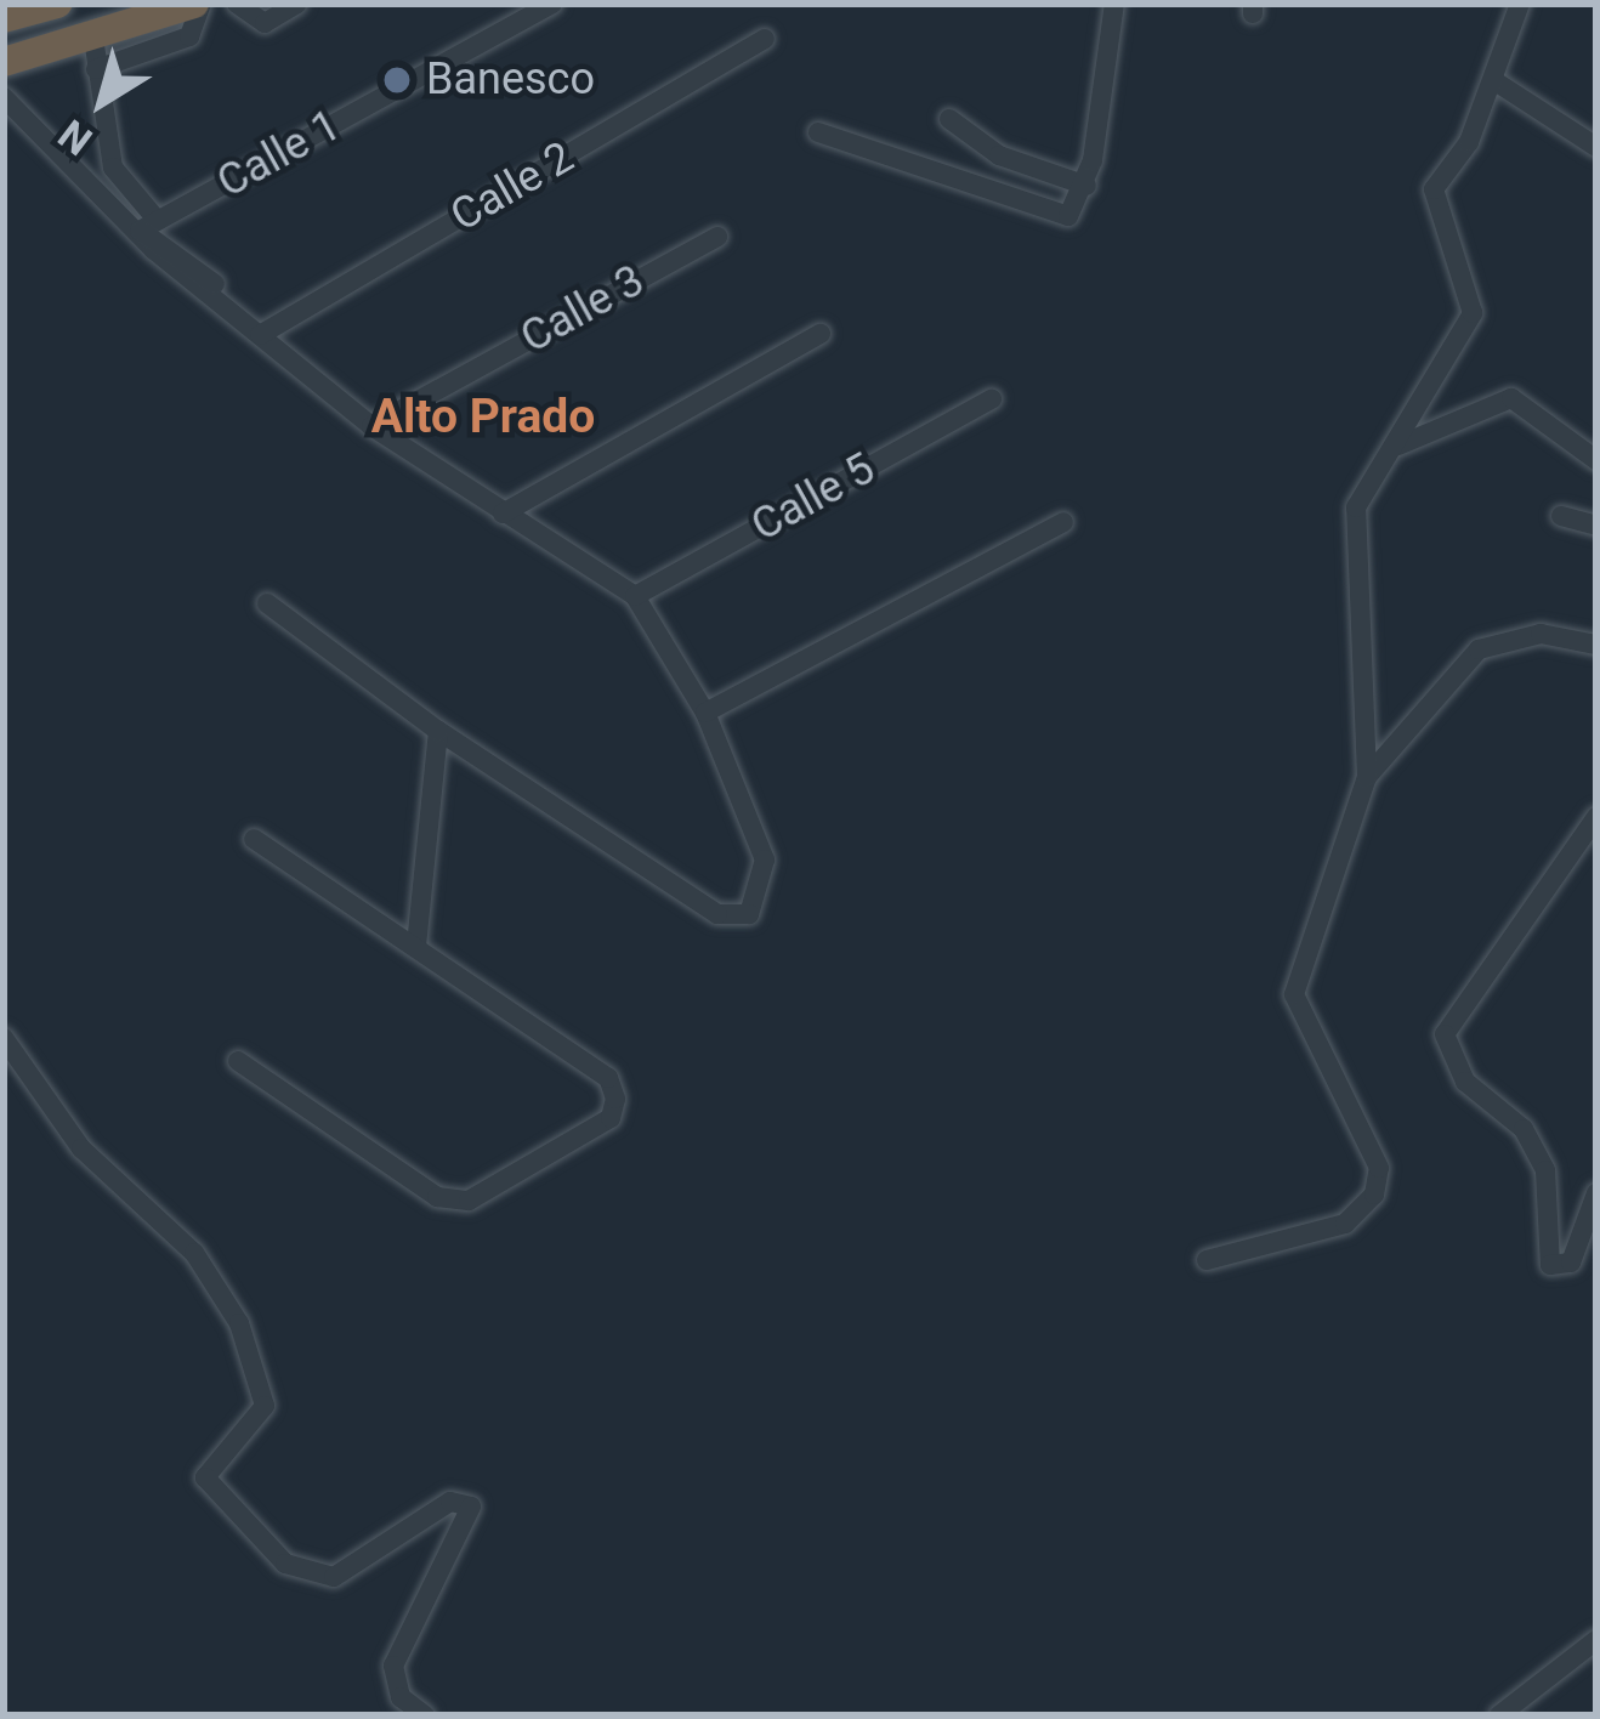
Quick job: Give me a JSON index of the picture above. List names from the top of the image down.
{
  "streets": {
    "street": [
      "Calle 1",
      "Calle 2",
      "Calle 3",
      "Calle 5"
    ]
  },
  "districts": ["Alto Prado"],
  "places": ["Banesco"],
  "north": "bottom left"
}
